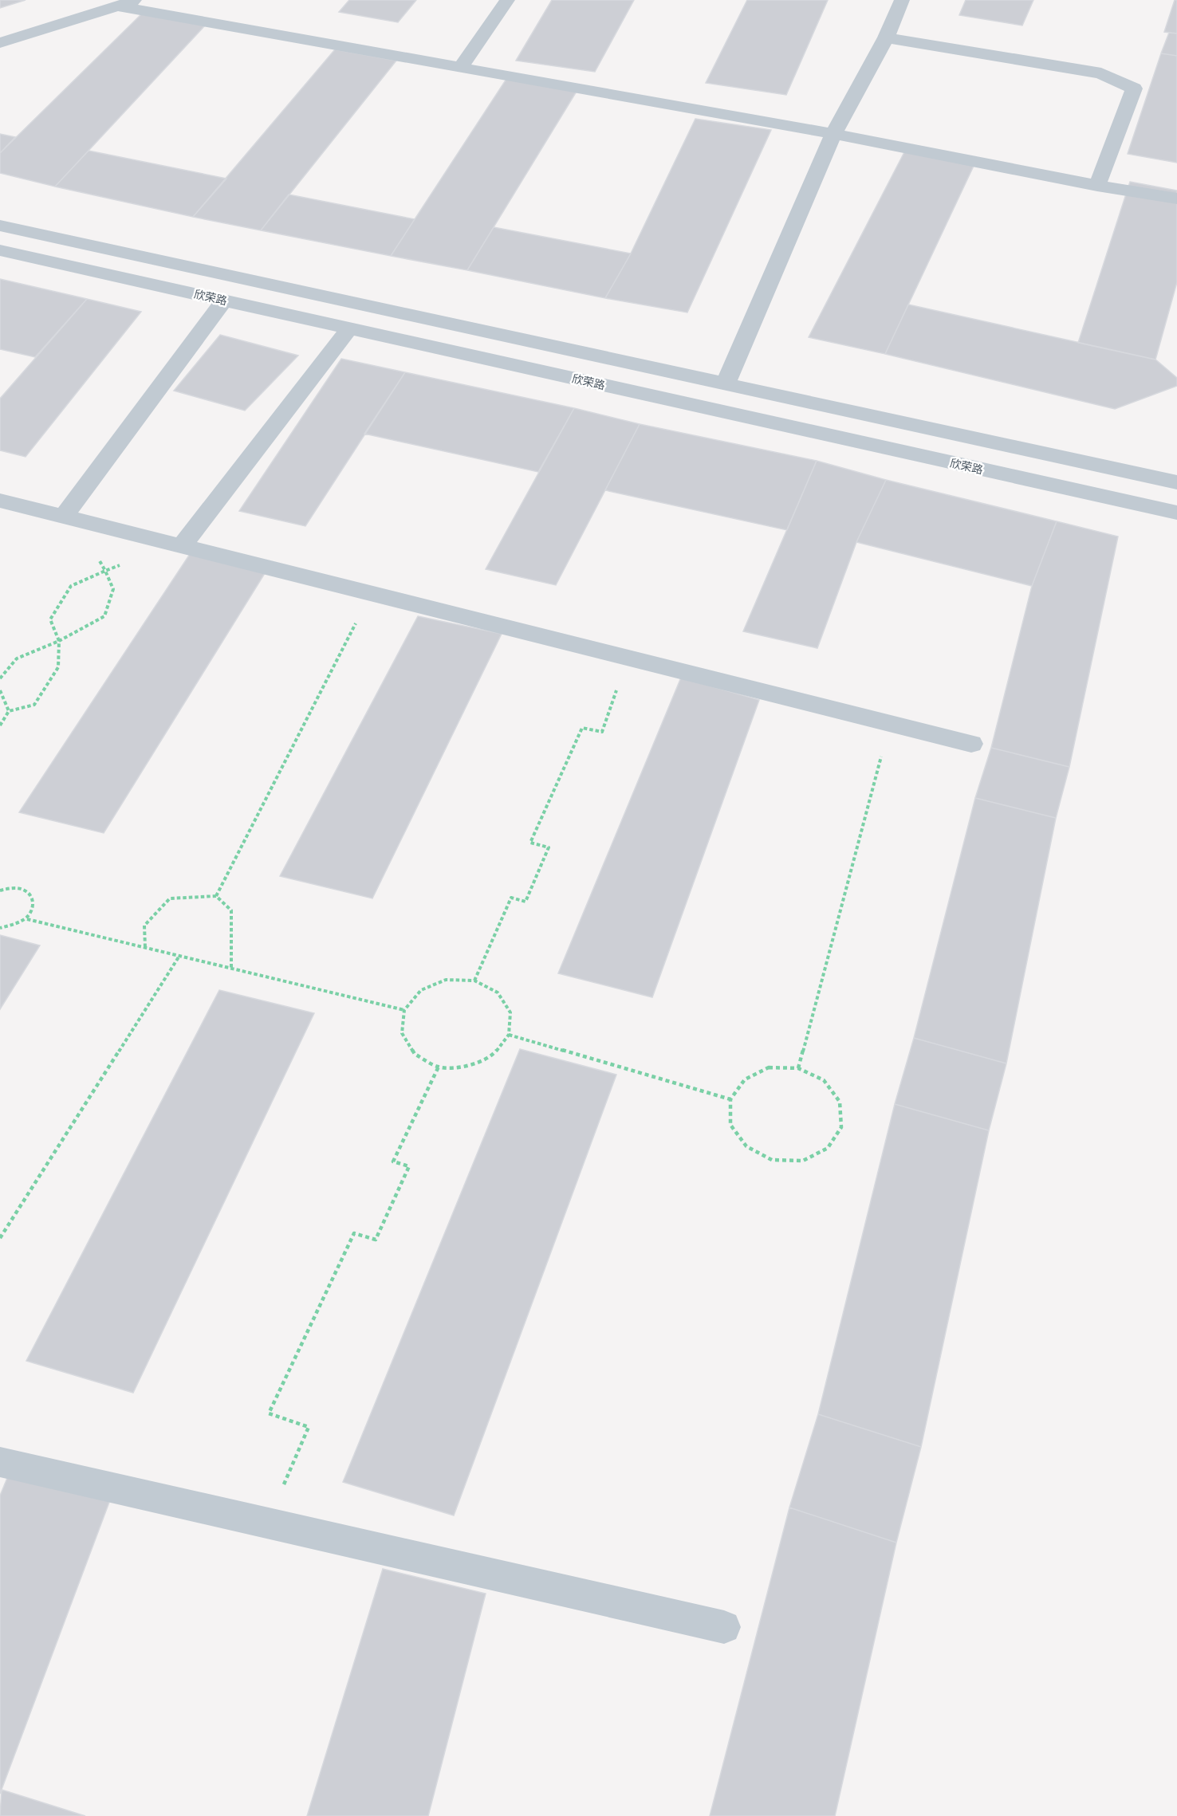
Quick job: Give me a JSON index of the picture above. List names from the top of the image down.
{
  "streets": {
    "street": ["欣荣路"]
  }
}
